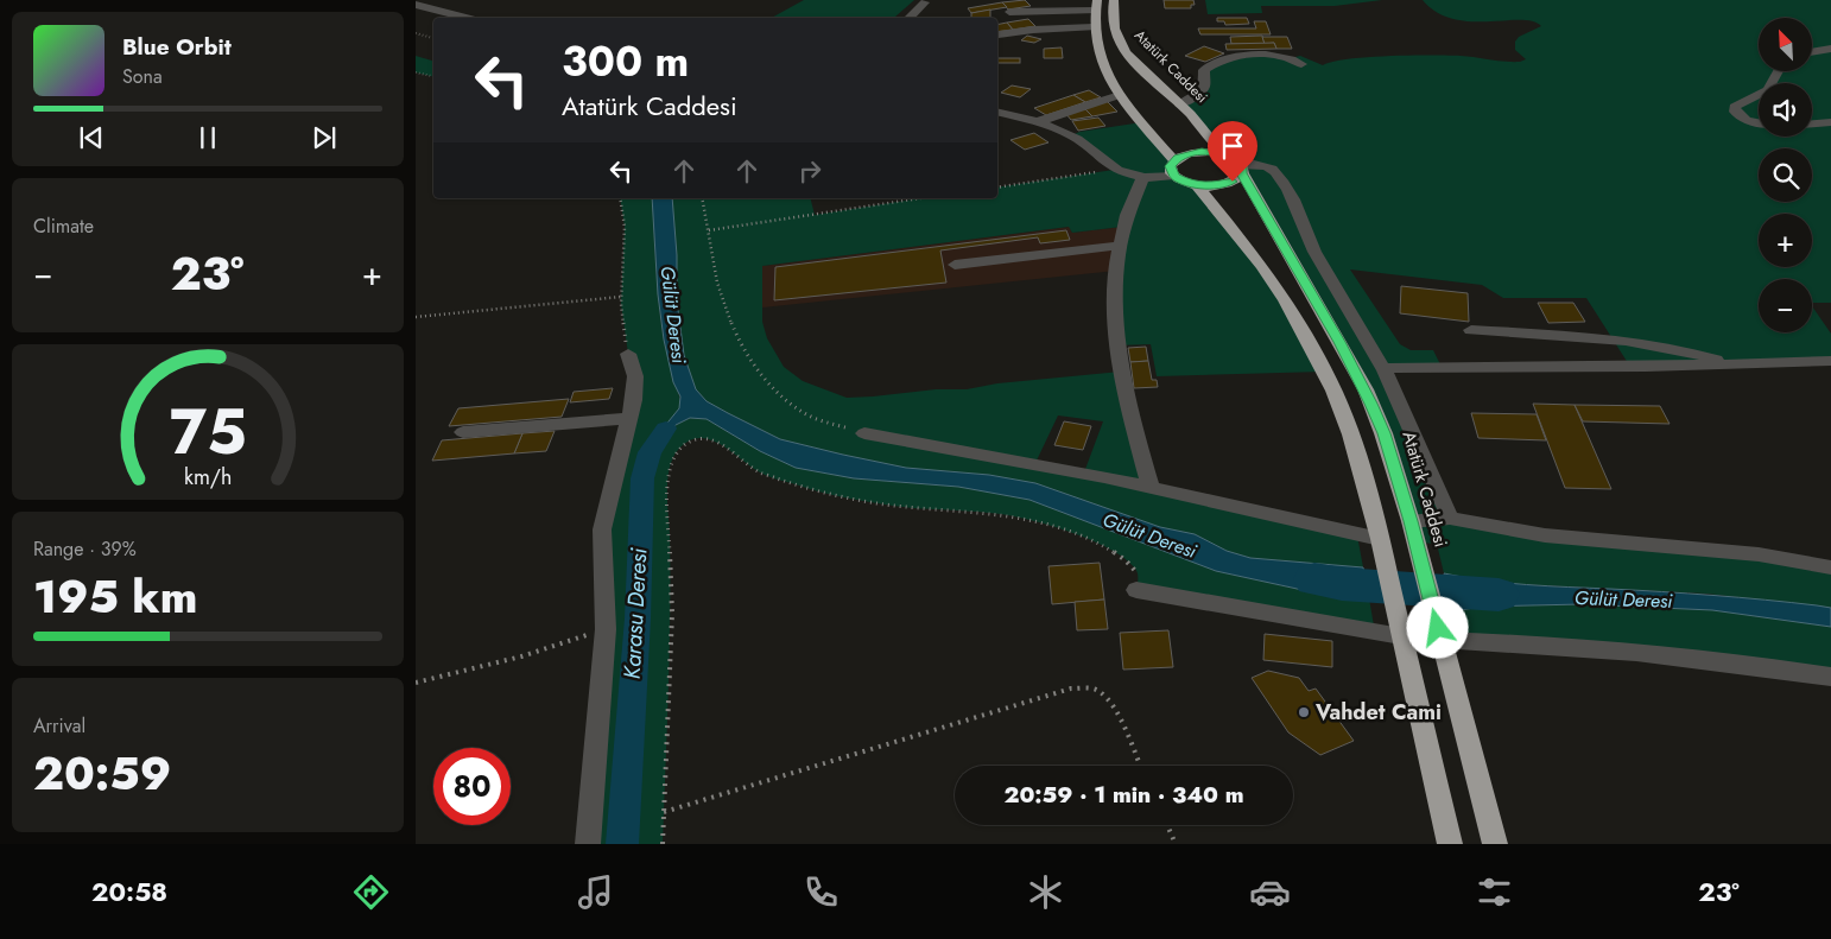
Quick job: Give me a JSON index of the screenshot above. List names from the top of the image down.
{
  "streets": {
    "highway": ["Atatürk Caddesi"]
  },
  "water": ["Gülüt Deresi", "Karasu Deresi"],
  "places": ["Vahdet Cami"],
  "north": "top left",
  "page": {
    "map_buttons": ["+", "−"],
    "turn": ["300 m", "Atatürk Caddesi"],
    "song": ["Blue Orbit", "Sona"],
    "tile": [
      "Climate",
      ["Range · 39%", "195 km"],
      ["Arrival", "20:59"]
    ],
    "heat": ["−", "23°", "+"],
    "limit": "80",
    "trip": "20:59 · 1 min · 340 m",
    "tabs": ["20:58", "23°"],
    "gauge": ["75", "km/h"]
  }
}
